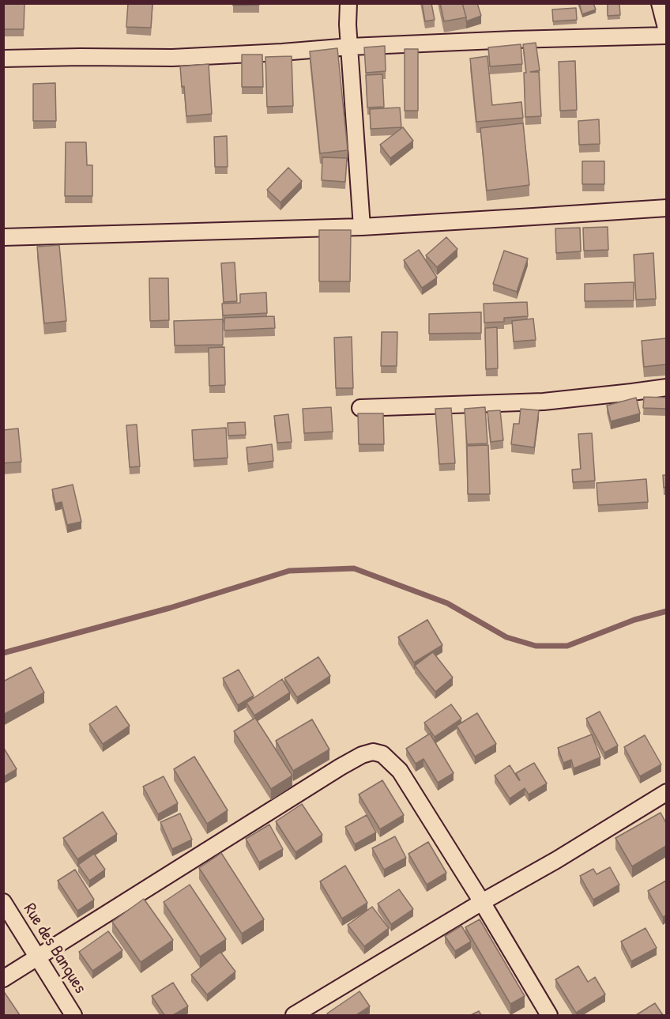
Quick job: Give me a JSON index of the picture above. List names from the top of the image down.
{
  "streets": {
    "street": ["Rue des Banques"]
  }
}
